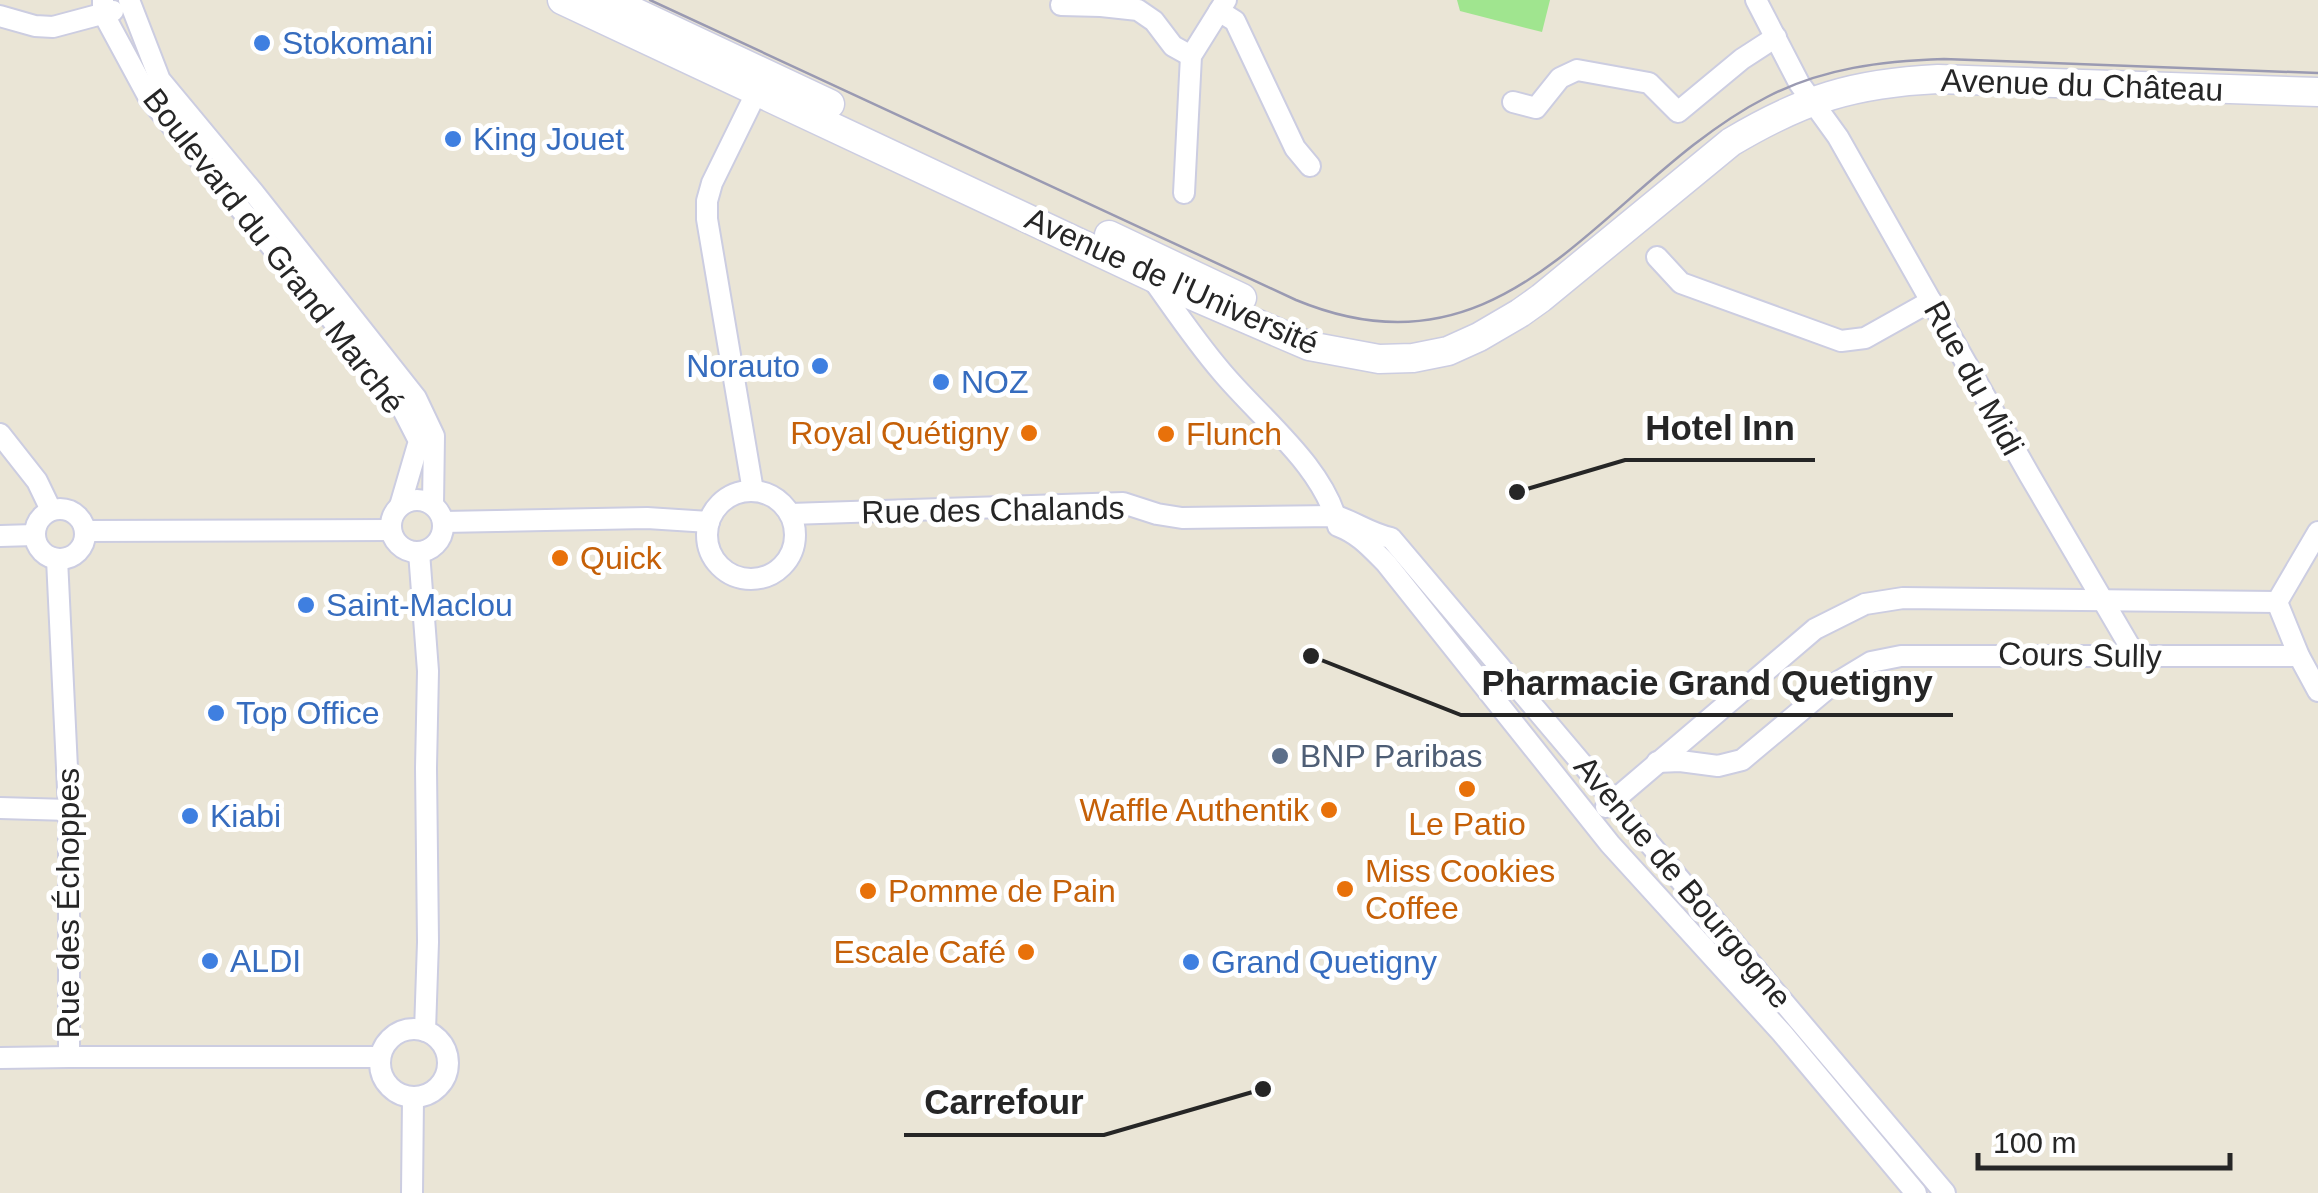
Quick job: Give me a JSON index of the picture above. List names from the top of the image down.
{
  "streets": {
    "main road": ["Avenue du Château", "Avenue de l'Université"],
    "street": [
      "Boulevard du Grand Marché",
      "Rue du Midi",
      "Rue des Chalands",
      "Cours Sully",
      "Avenue de Bourgogne",
      "Rue des Échoppes"
    ]
  },
  "crossings": [
    ["Avenue du Château", "Avenue de l'Université"],
    ["Avenue du Château", "Rue du Midi"],
    ["Rue du Midi", "Cours Sully"],
    ["Rue des Chalands", "Avenue de Bourgogne"],
    ["Cours Sully", "Avenue de Bourgogne"]
  ],
  "places": [
    "Stokomani",
    "King Jouet",
    "Norauto",
    "NOZ",
    "Royal Quétigny",
    "Flunch",
    "Hotel Inn",
    "Quick",
    "Saint-Maclou",
    "Pharmacie Grand Quetigny",
    "Top Office",
    "BNP Paribas",
    "Le Patio",
    "Waffle Authentik",
    "Kiabi",
    "Miss Cookies Coffee",
    "Pomme de Pain",
    "Escale Café",
    "ALDI",
    "Grand Quetigny",
    "Carrefour"
  ],
  "scale_bar": "100 m"
}
